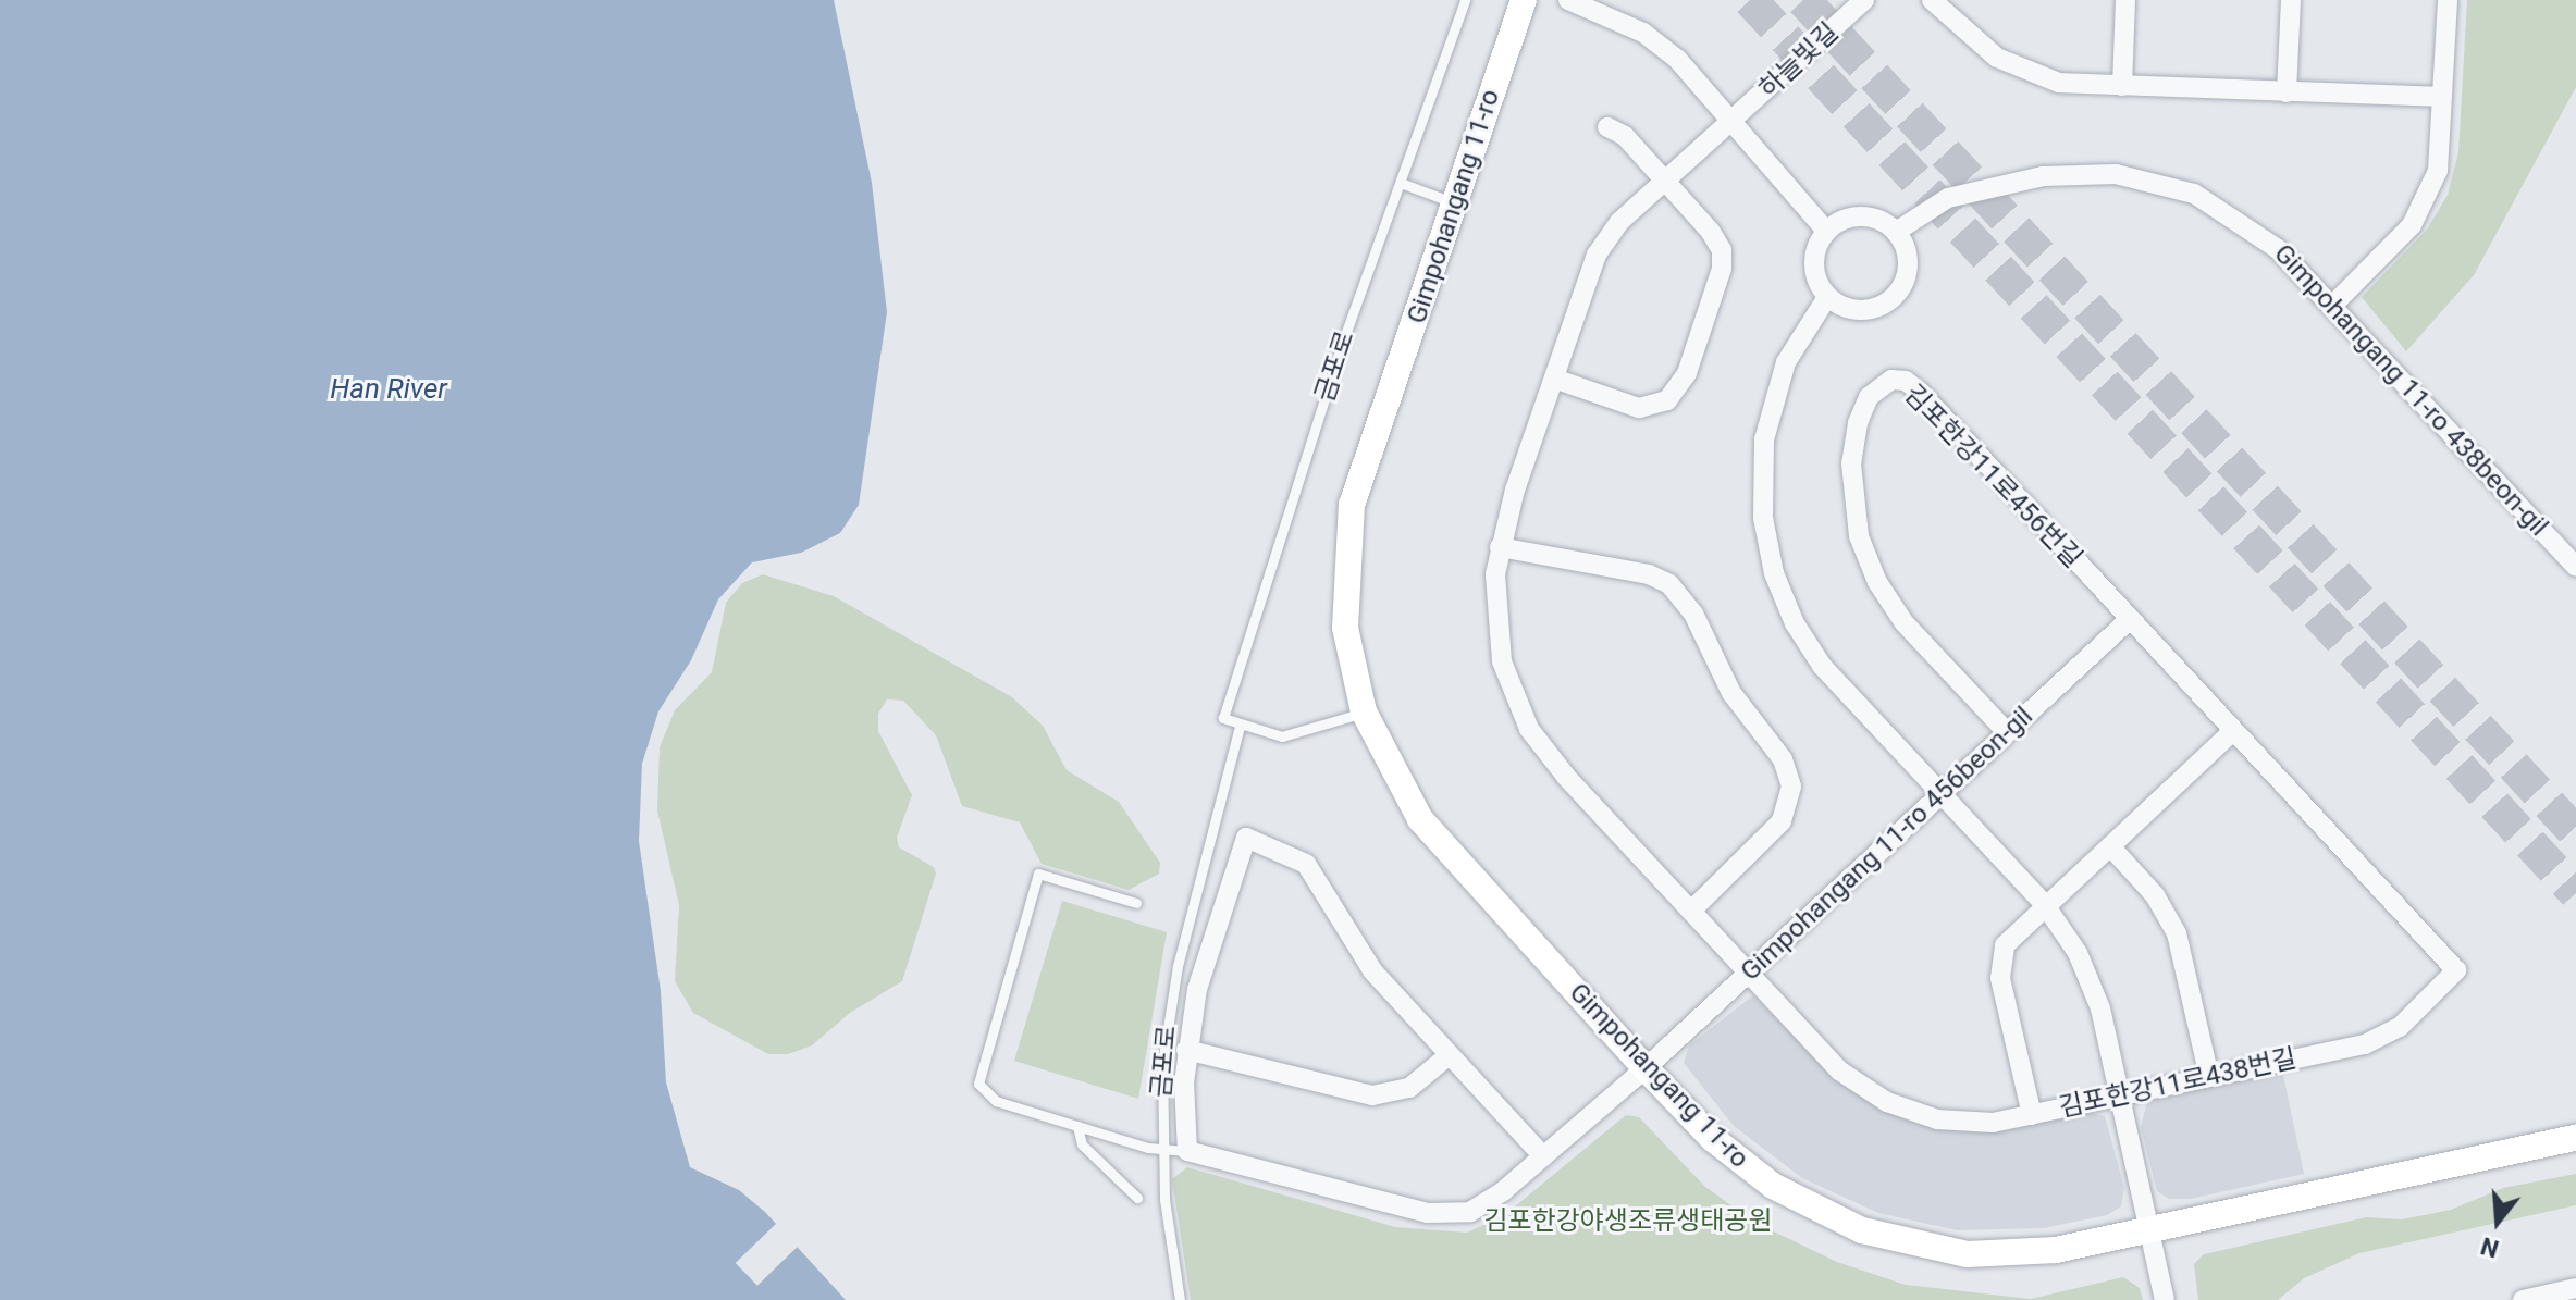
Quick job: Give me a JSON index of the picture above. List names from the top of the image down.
{
  "streets": {
    "main road": ["Gimpohangang 11-ro"],
    "street": [
      "하늘빛길",
      "Gimpohangang 11-ro 438beon-gil",
      "김포한강11로456번길",
      "Gimpohangang 11-ro 456beon-gil",
      "김포한강11로438번길"
    ],
    "lane": ["금포로"]
  },
  "crossings": [
    ["Gimpohangang 11-ro", "Gimpohangang 11-ro 456beon-gil"],
    ["김포한강11로456번길", "Gimpohangang 11-ro 456beon-gil"],
    ["김포한강11로456번길", "김포한강11로438번길"],
    ["Gimpohangang 11-ro 456beon-gil", "김포한강11로438번길"]
  ],
  "water": ["Han River"],
  "parks": ["김포한강야생조류생태공원"],
  "north": "bottom"
}
